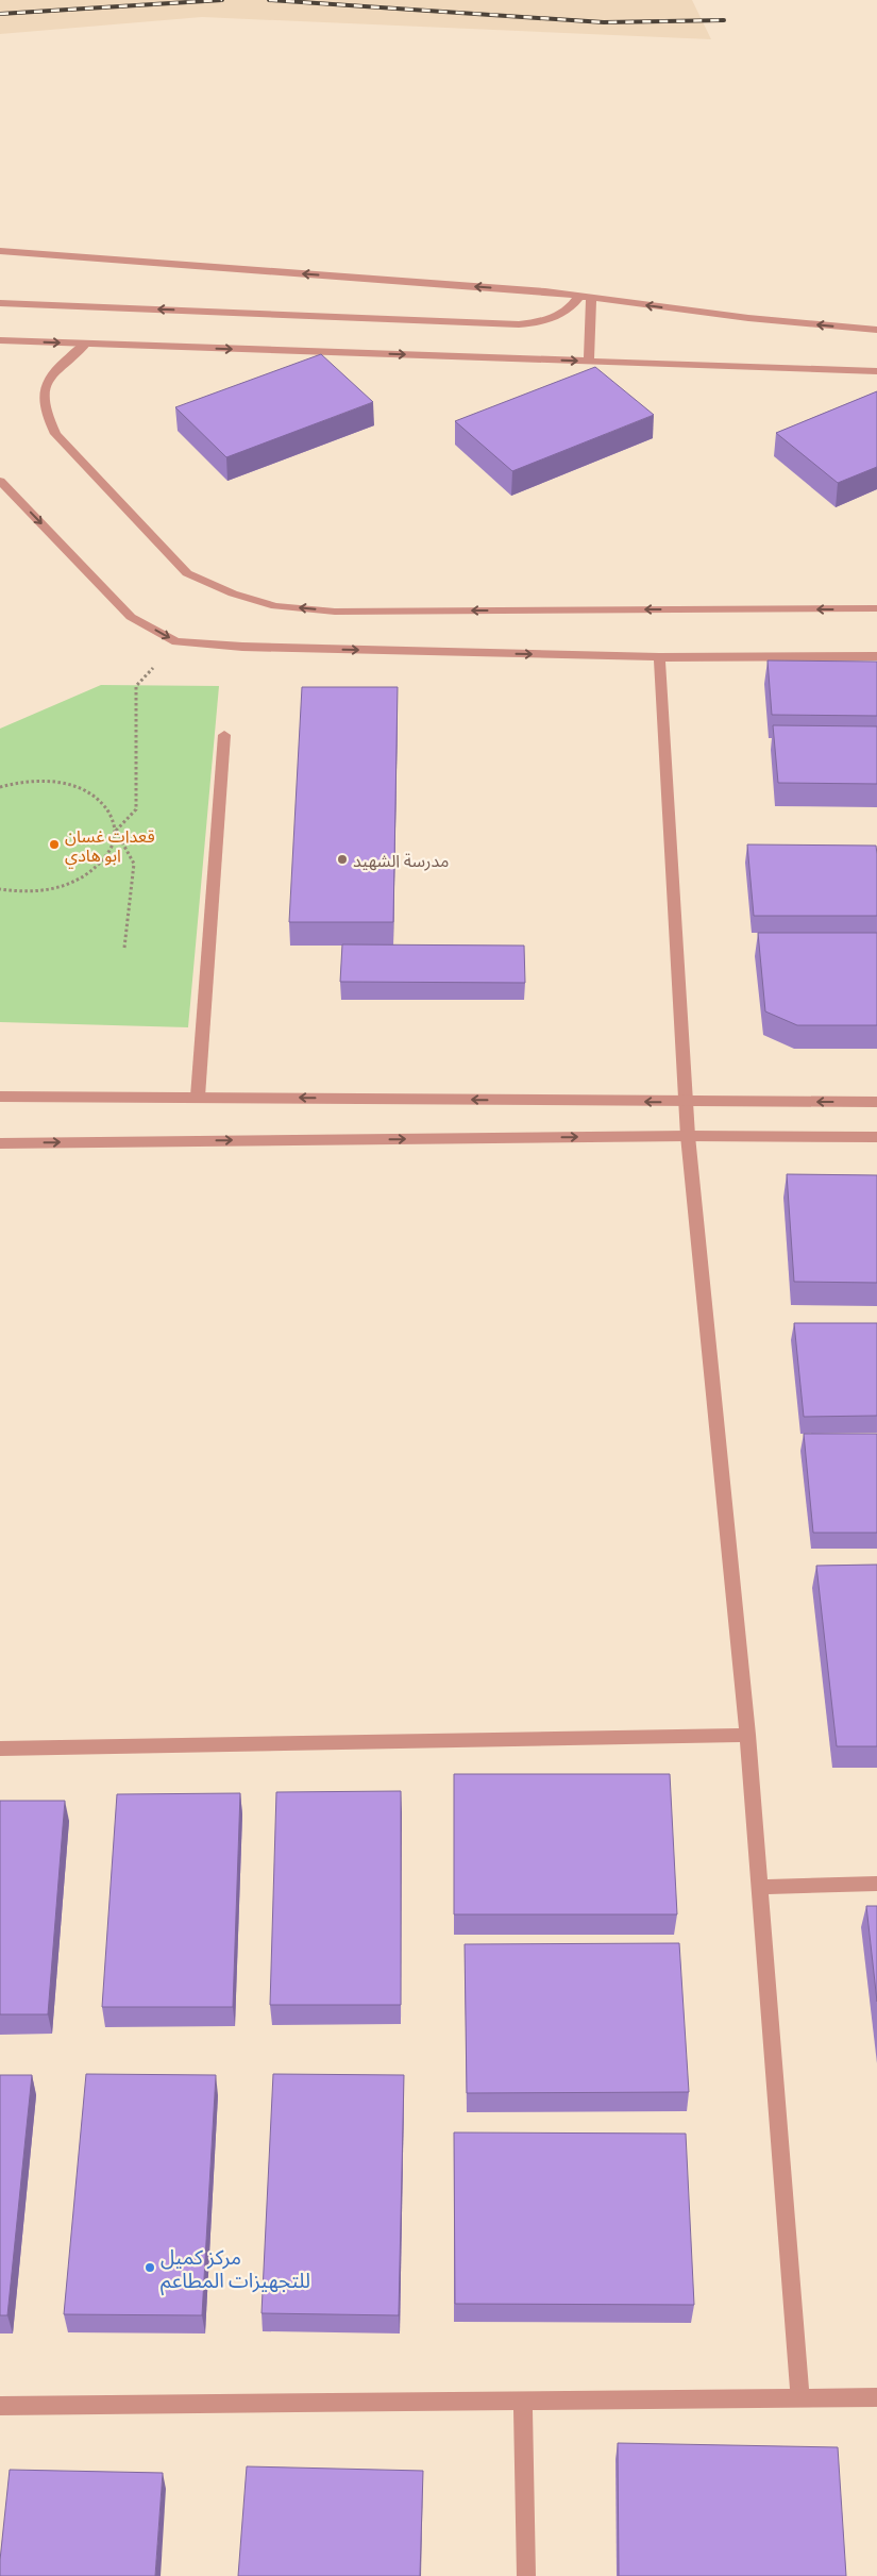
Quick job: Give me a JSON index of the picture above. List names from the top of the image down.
{
  "places": ["قعدات غسان ابو هادي", "مدرسة الشهيد", "مركز كميل للتجهيزات المطاعم"]
}
